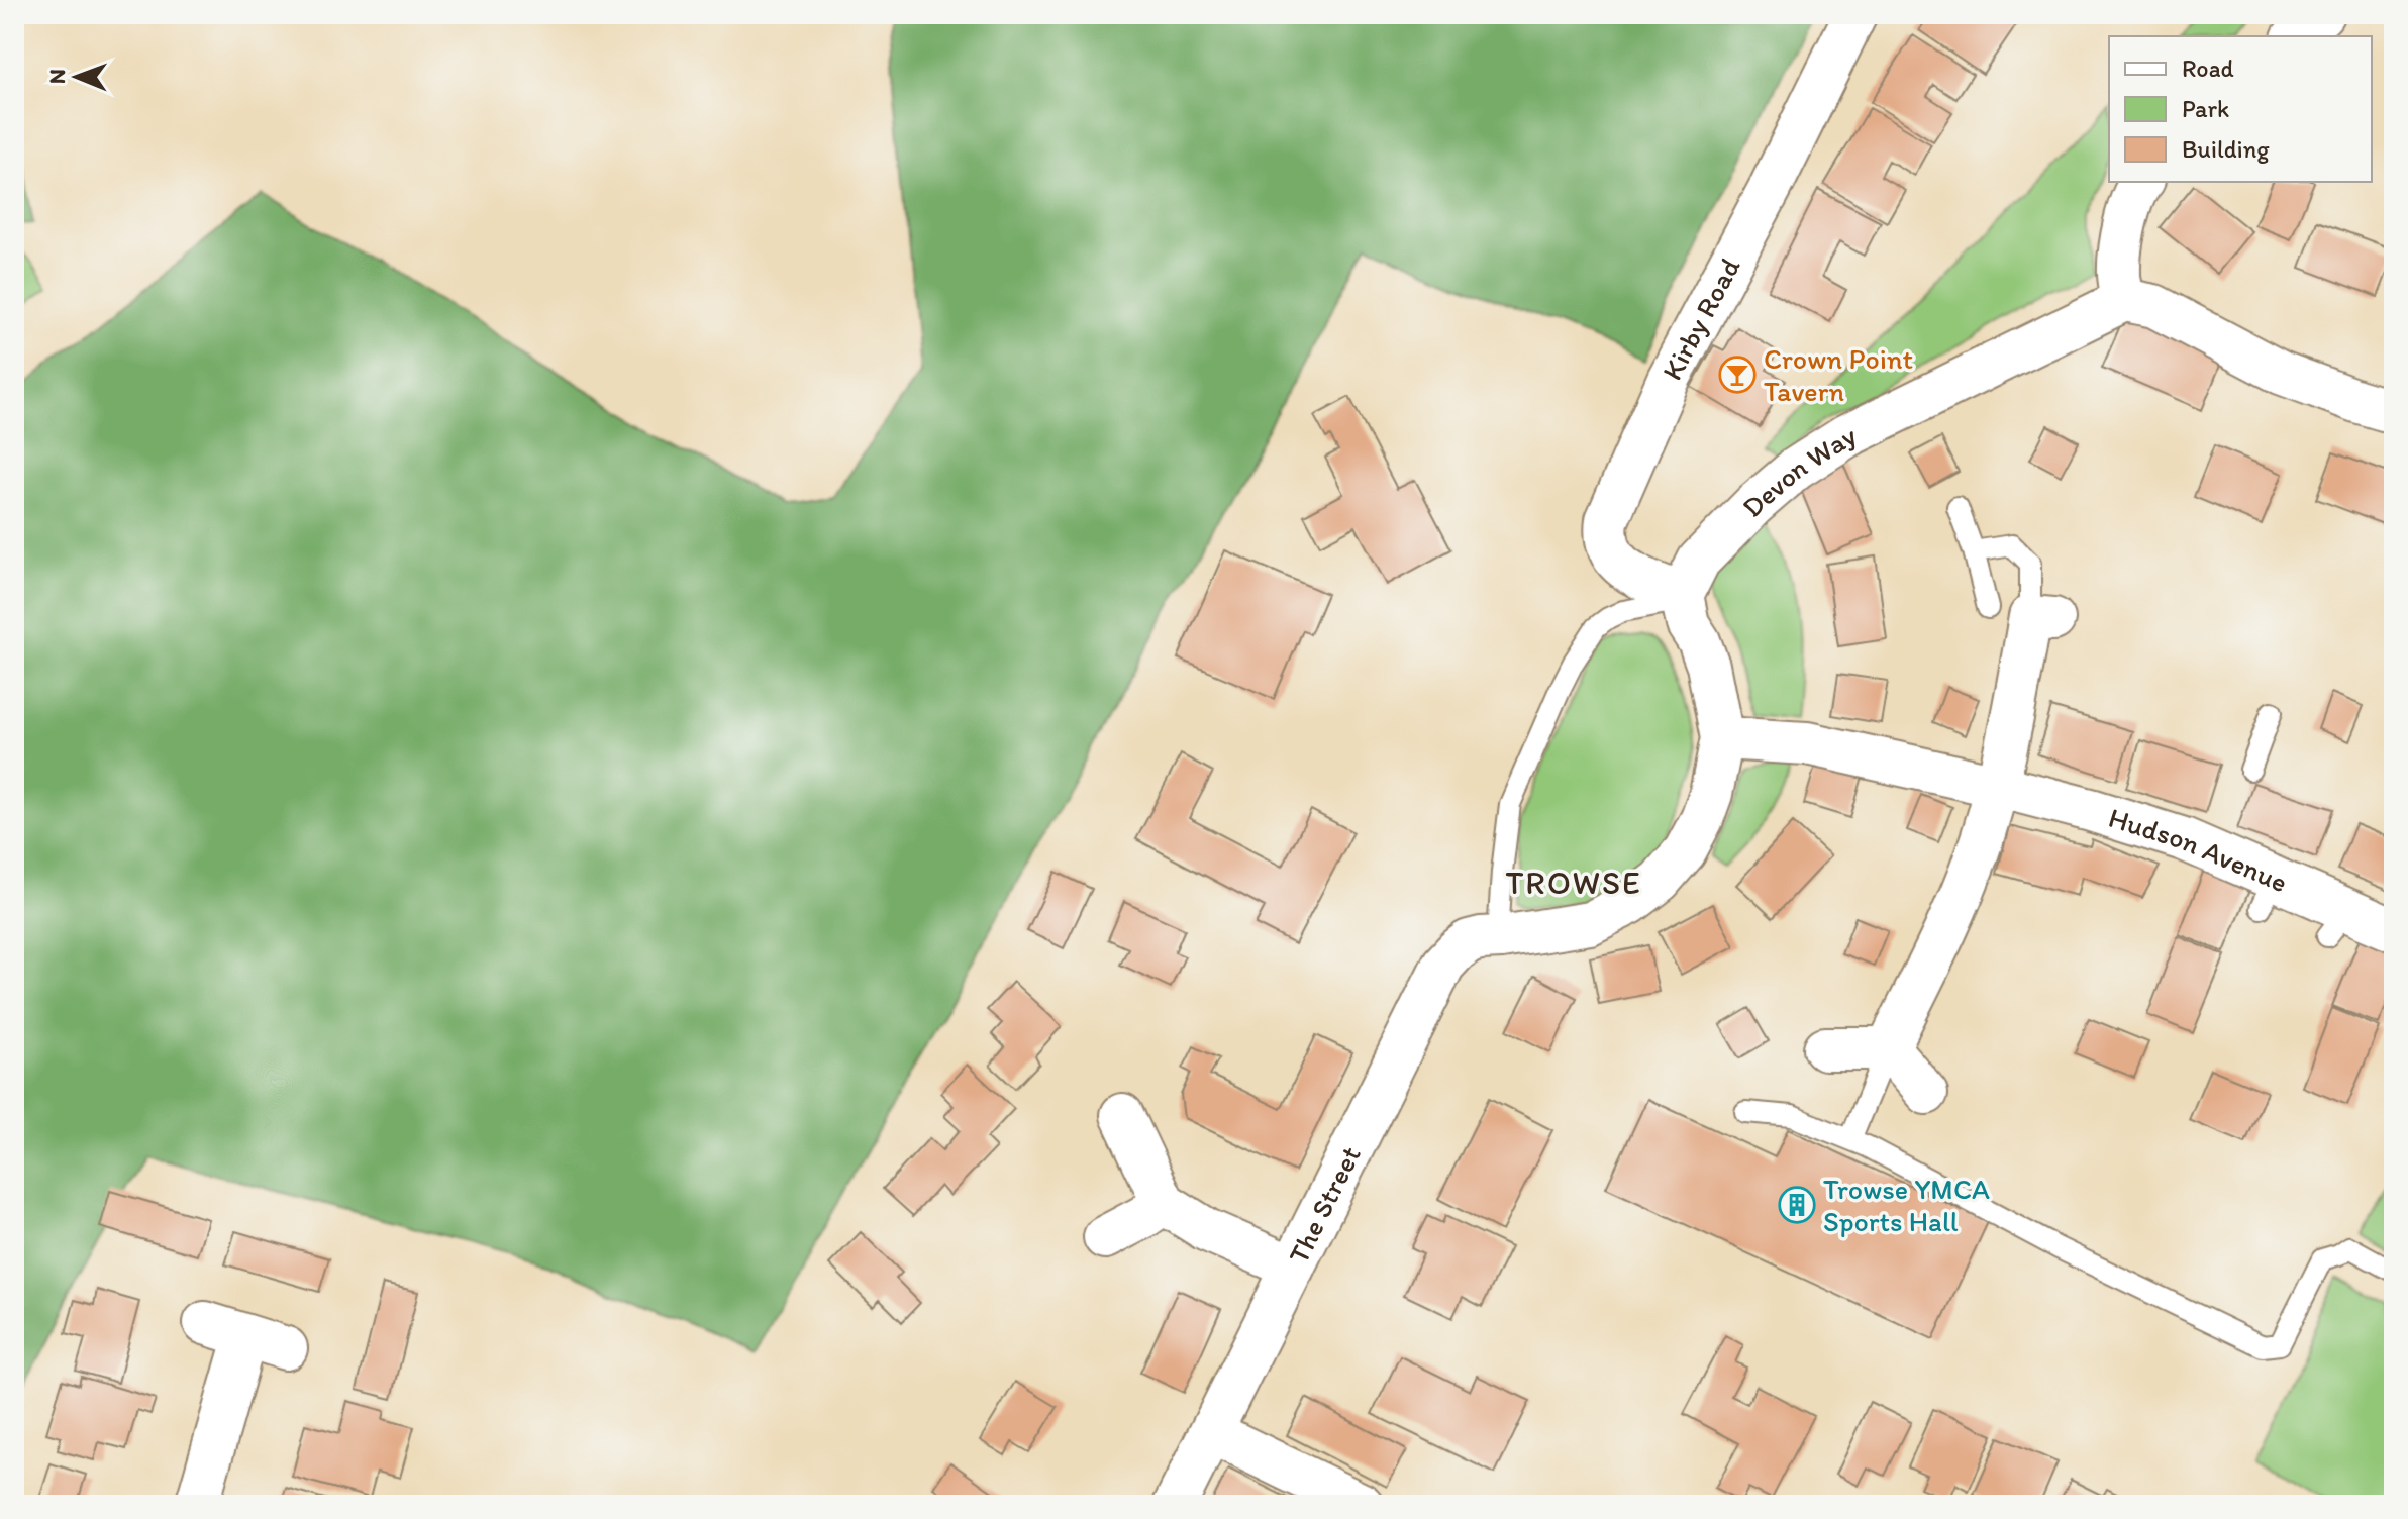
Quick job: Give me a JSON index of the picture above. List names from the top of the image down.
{
  "streets": {
    "street": [
      "Kirby Road",
      "Devon Way",
      "Hudson Avenue",
      "The Street"
    ]
  },
  "crossings": [
    ["Kirby Road", "Devon Way"],
    ["Hudson Avenue", "The Street"]
  ],
  "districts": ["TROWSE"],
  "places": {
    "bar": ["Crown Point Tavern"],
    "building": ["Trowse YMCA Sports Hall"]
  },
  "legend": ["Road", "Park", "Building"],
  "north": "left"
}
